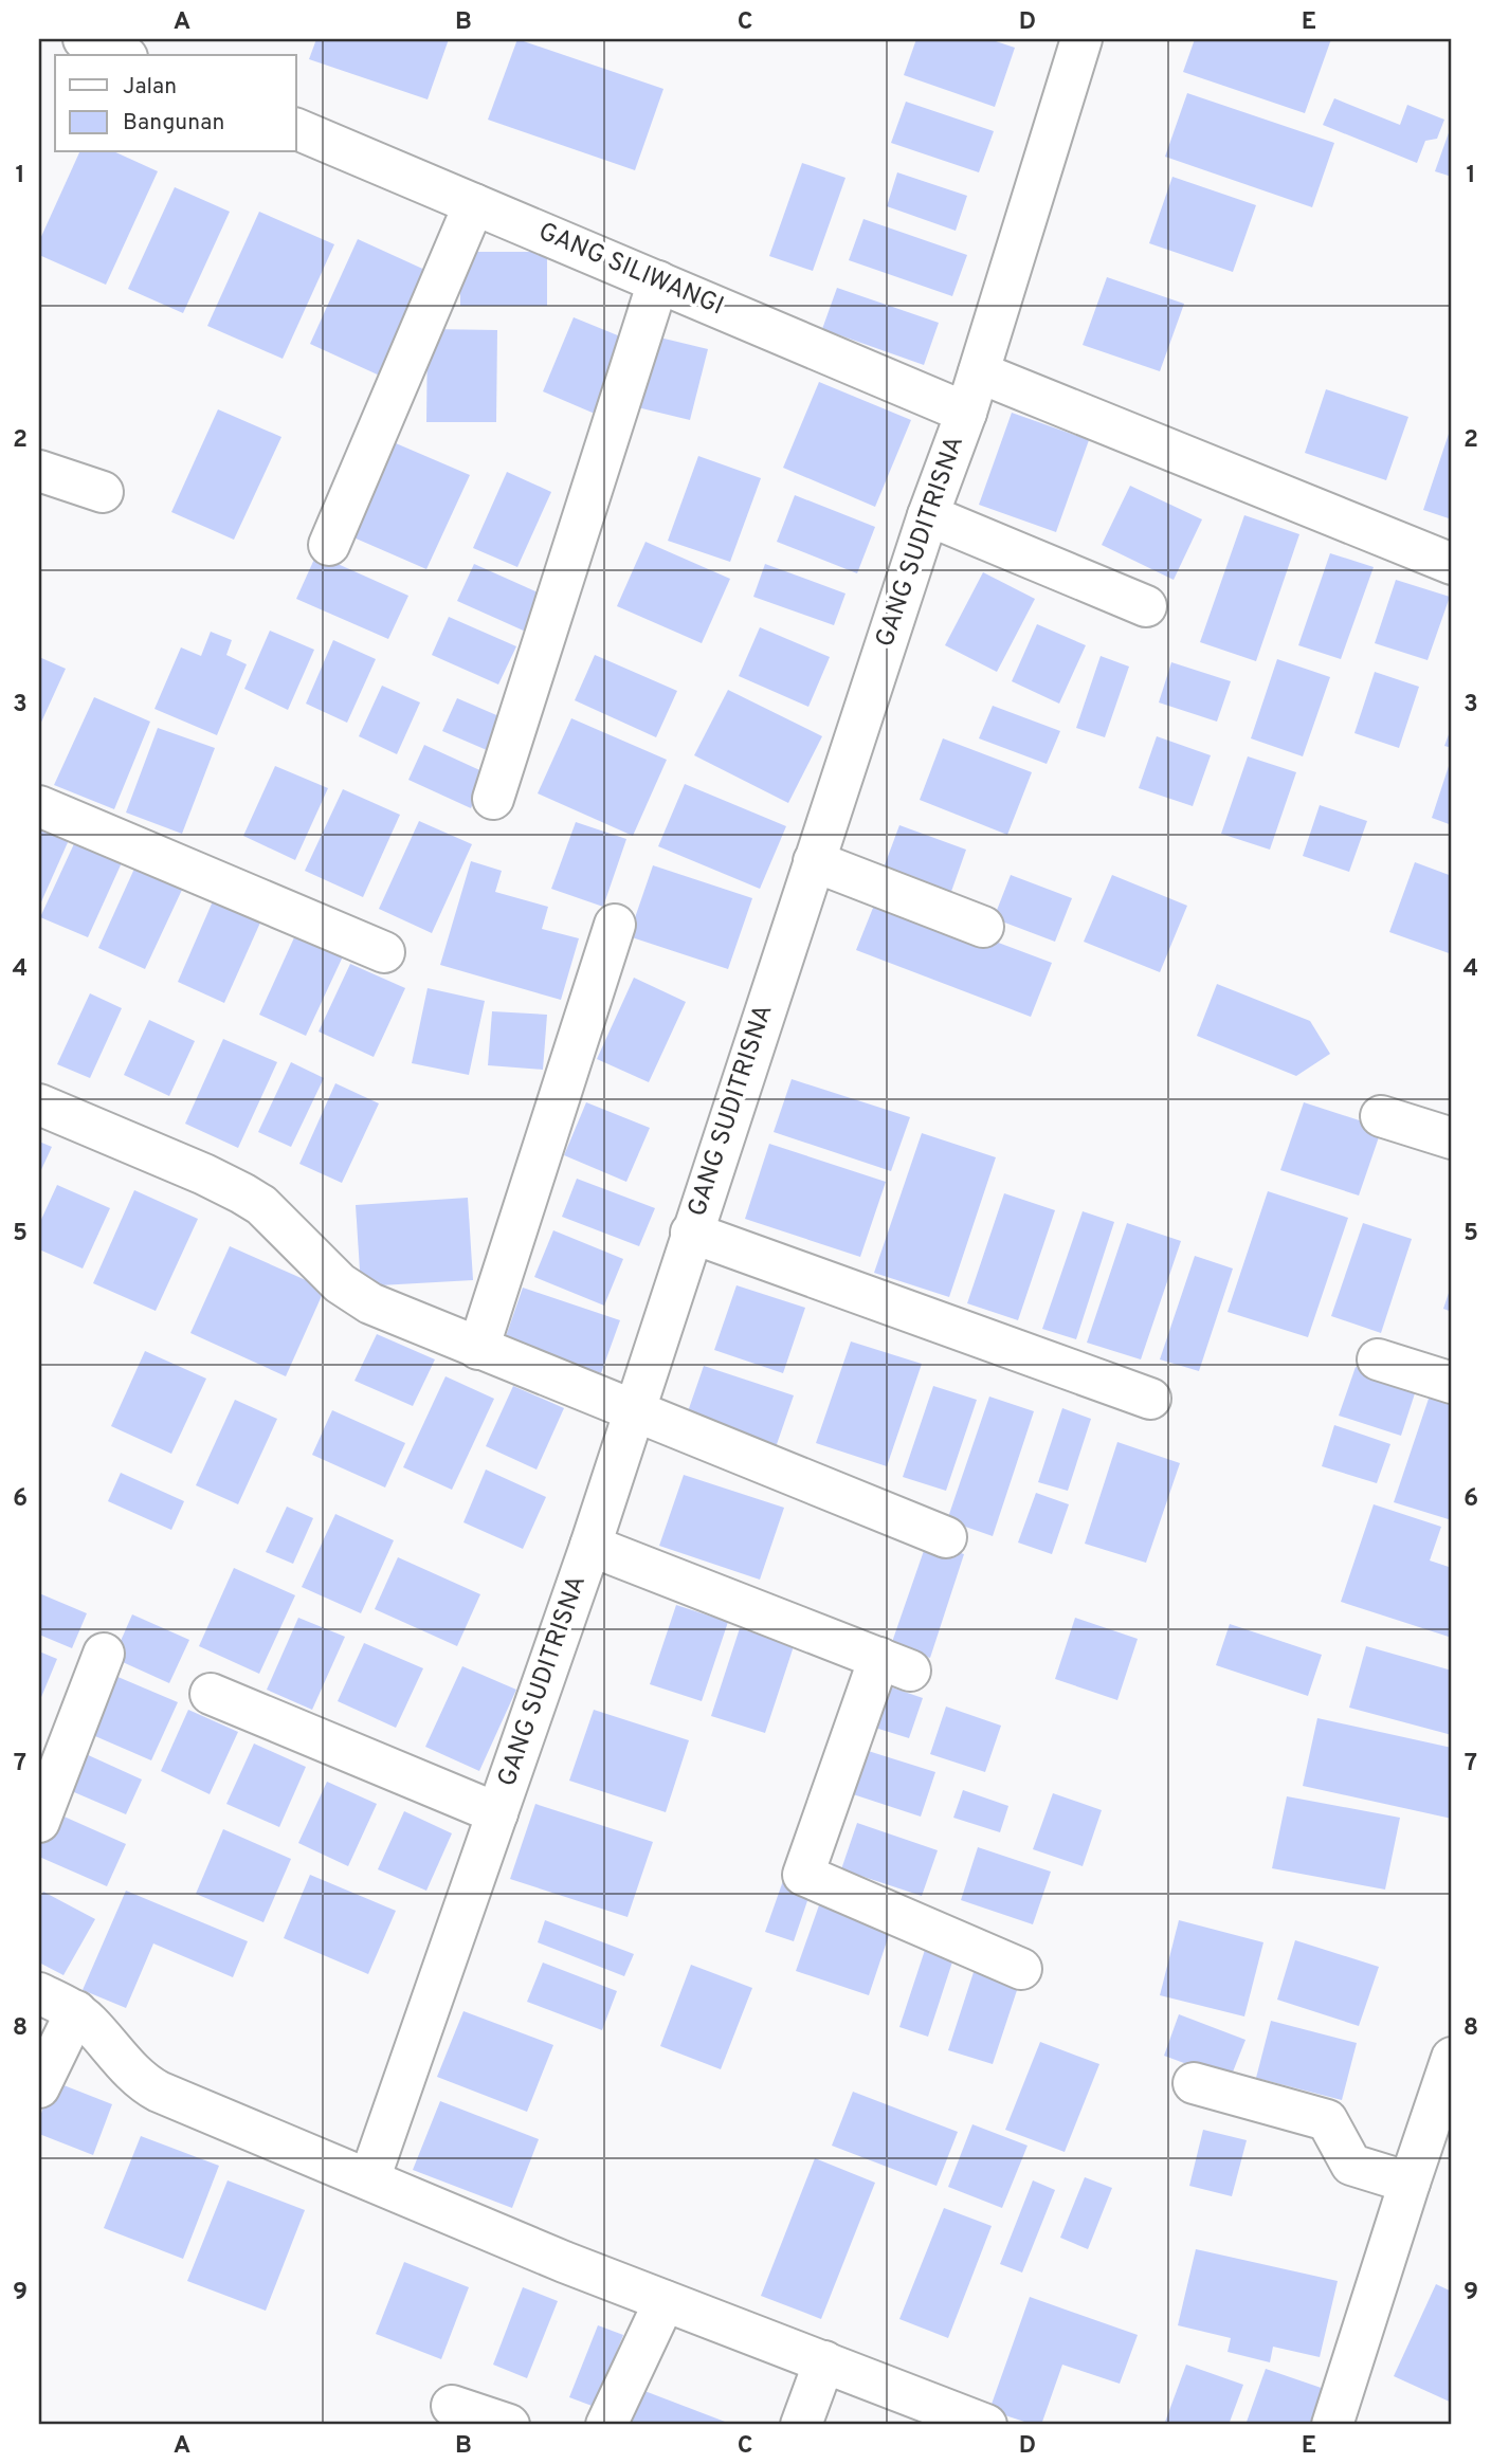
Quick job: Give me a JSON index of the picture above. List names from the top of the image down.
{
  "streets": {
    "street": ["GANG SILIWANGI", "GANG SUDITRISNA"]
  },
  "crossings": [
    ["GANG SILIWANGI", "GANG SUDITRISNA"]
  ],
  "legend": ["Jalan", "Bangunan"],
  "grid": {
    "columns": [
      "A",
      "B",
      "C",
      "D",
      "E"
    ],
    "rows": [
      "1",
      "2",
      "3",
      "4",
      "5",
      "6",
      "7",
      "8",
      "9"
    ]
  }
}
